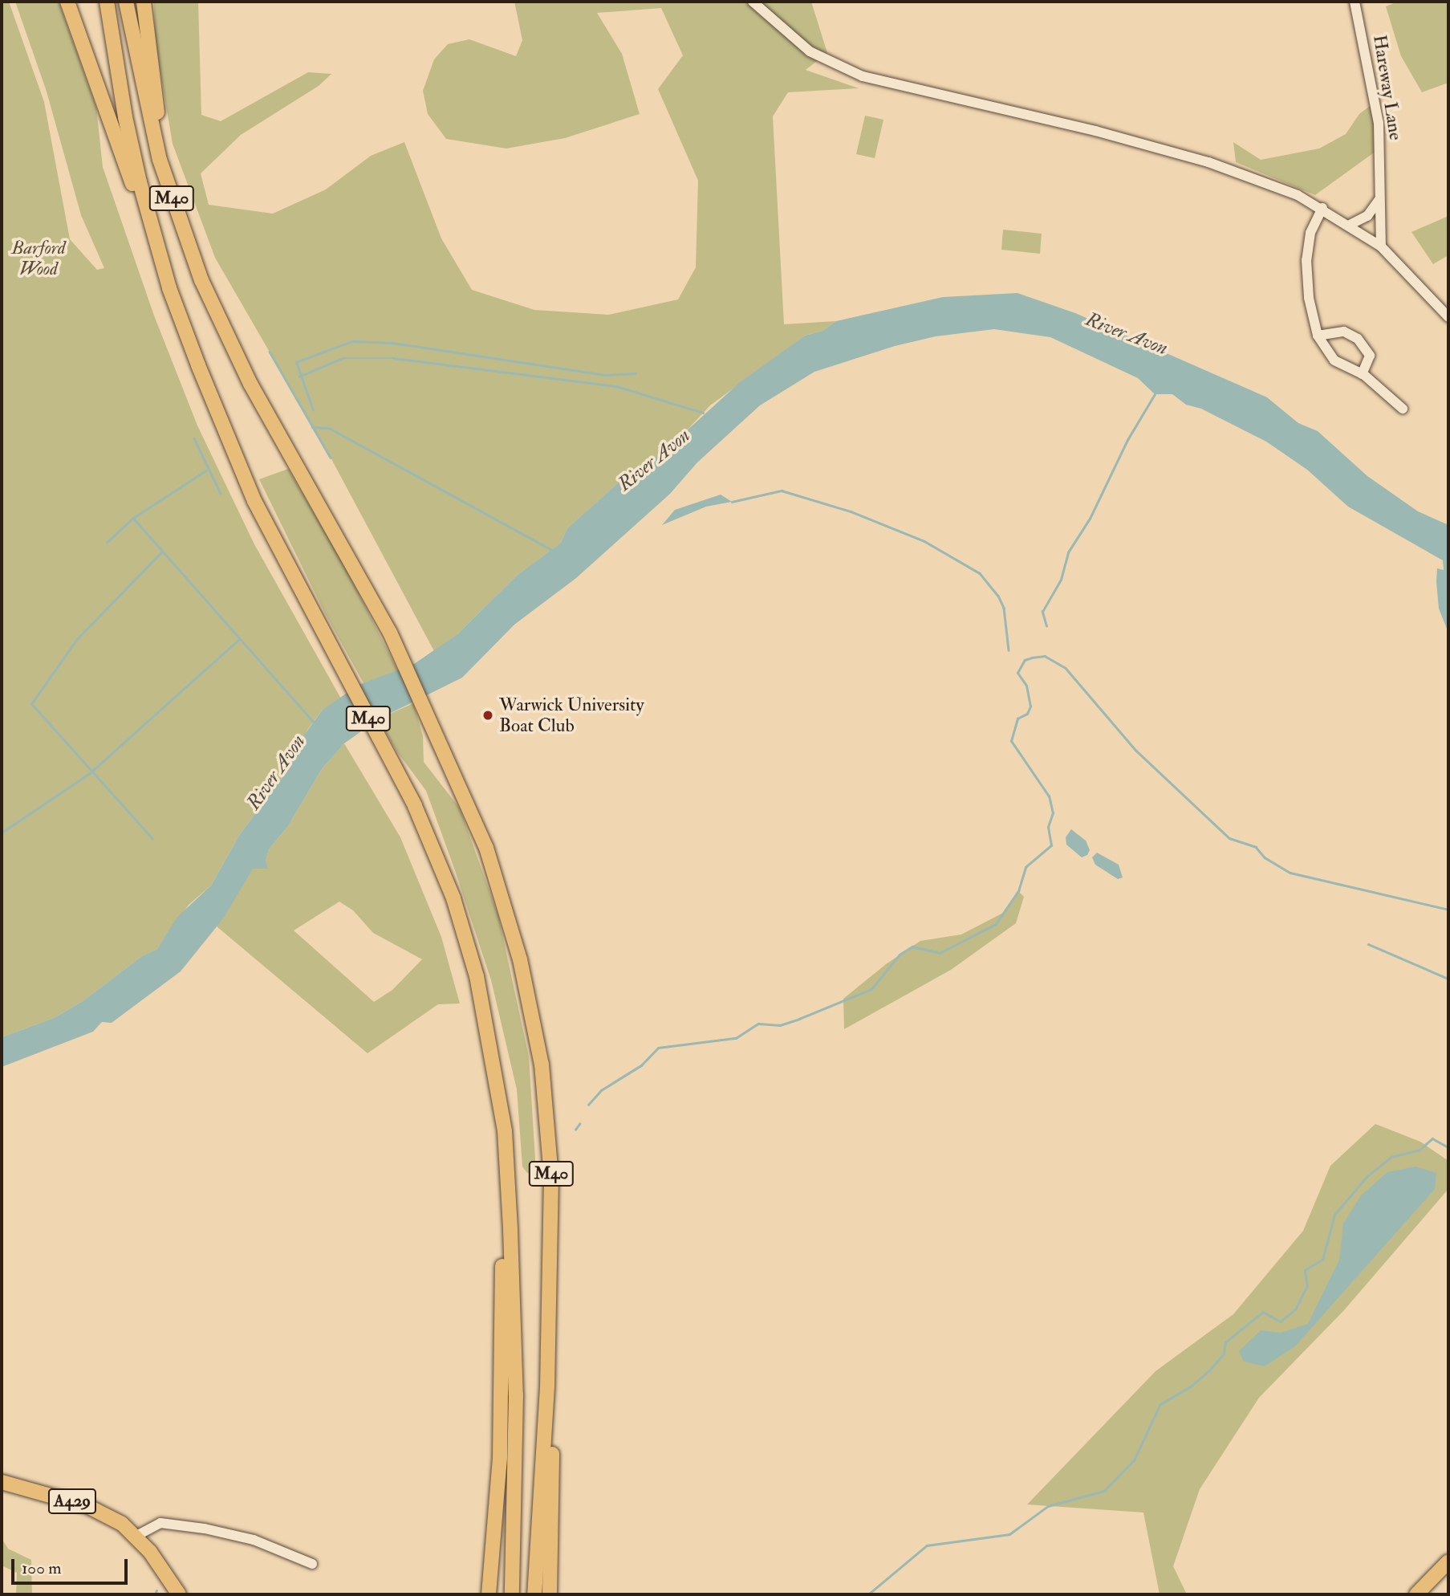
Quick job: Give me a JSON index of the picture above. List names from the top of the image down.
{
  "streets": {
    "highway": ["M40", "A429"],
    "street": ["Hareway Lane"]
  },
  "water": ["River Avon"],
  "parks": ["Barford Wood"],
  "places": ["Warwick University Boat Club"],
  "scale_bar": "100 m"
}
